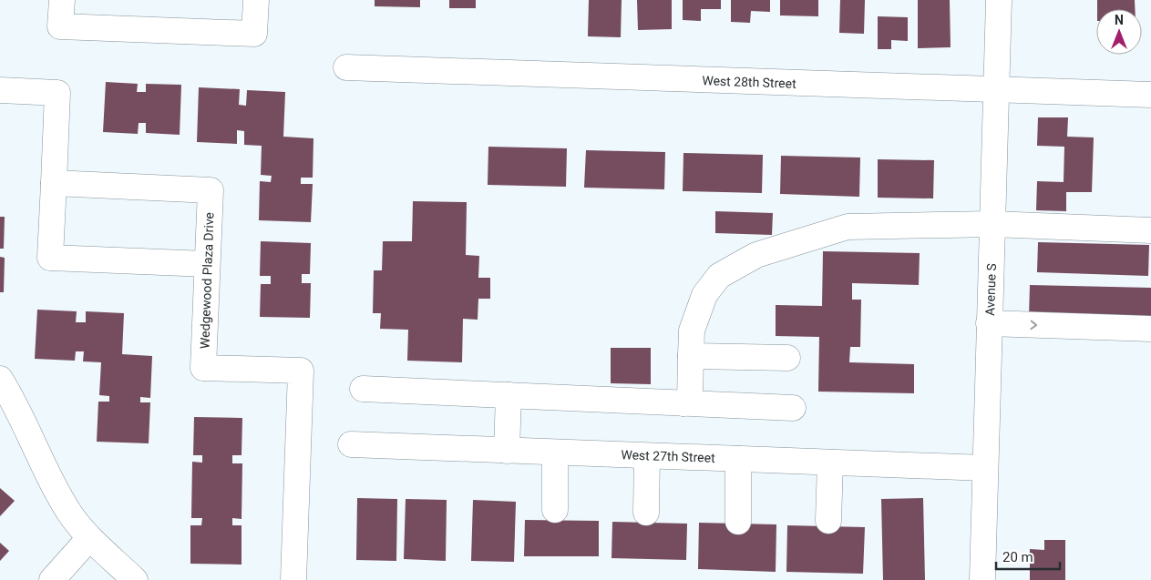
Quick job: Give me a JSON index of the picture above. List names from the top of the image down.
{
  "streets": {
    "street": [
      "West 28th Street",
      "Wedgewood Plaza Drive",
      "Avenue S",
      "West 27th Street"
    ]
  },
  "crossings": [
    ["West 28th Street", "Avenue S"],
    ["Avenue S", "West 27th Street"]
  ],
  "scale_bar": "20 m",
  "north": "top"
}
